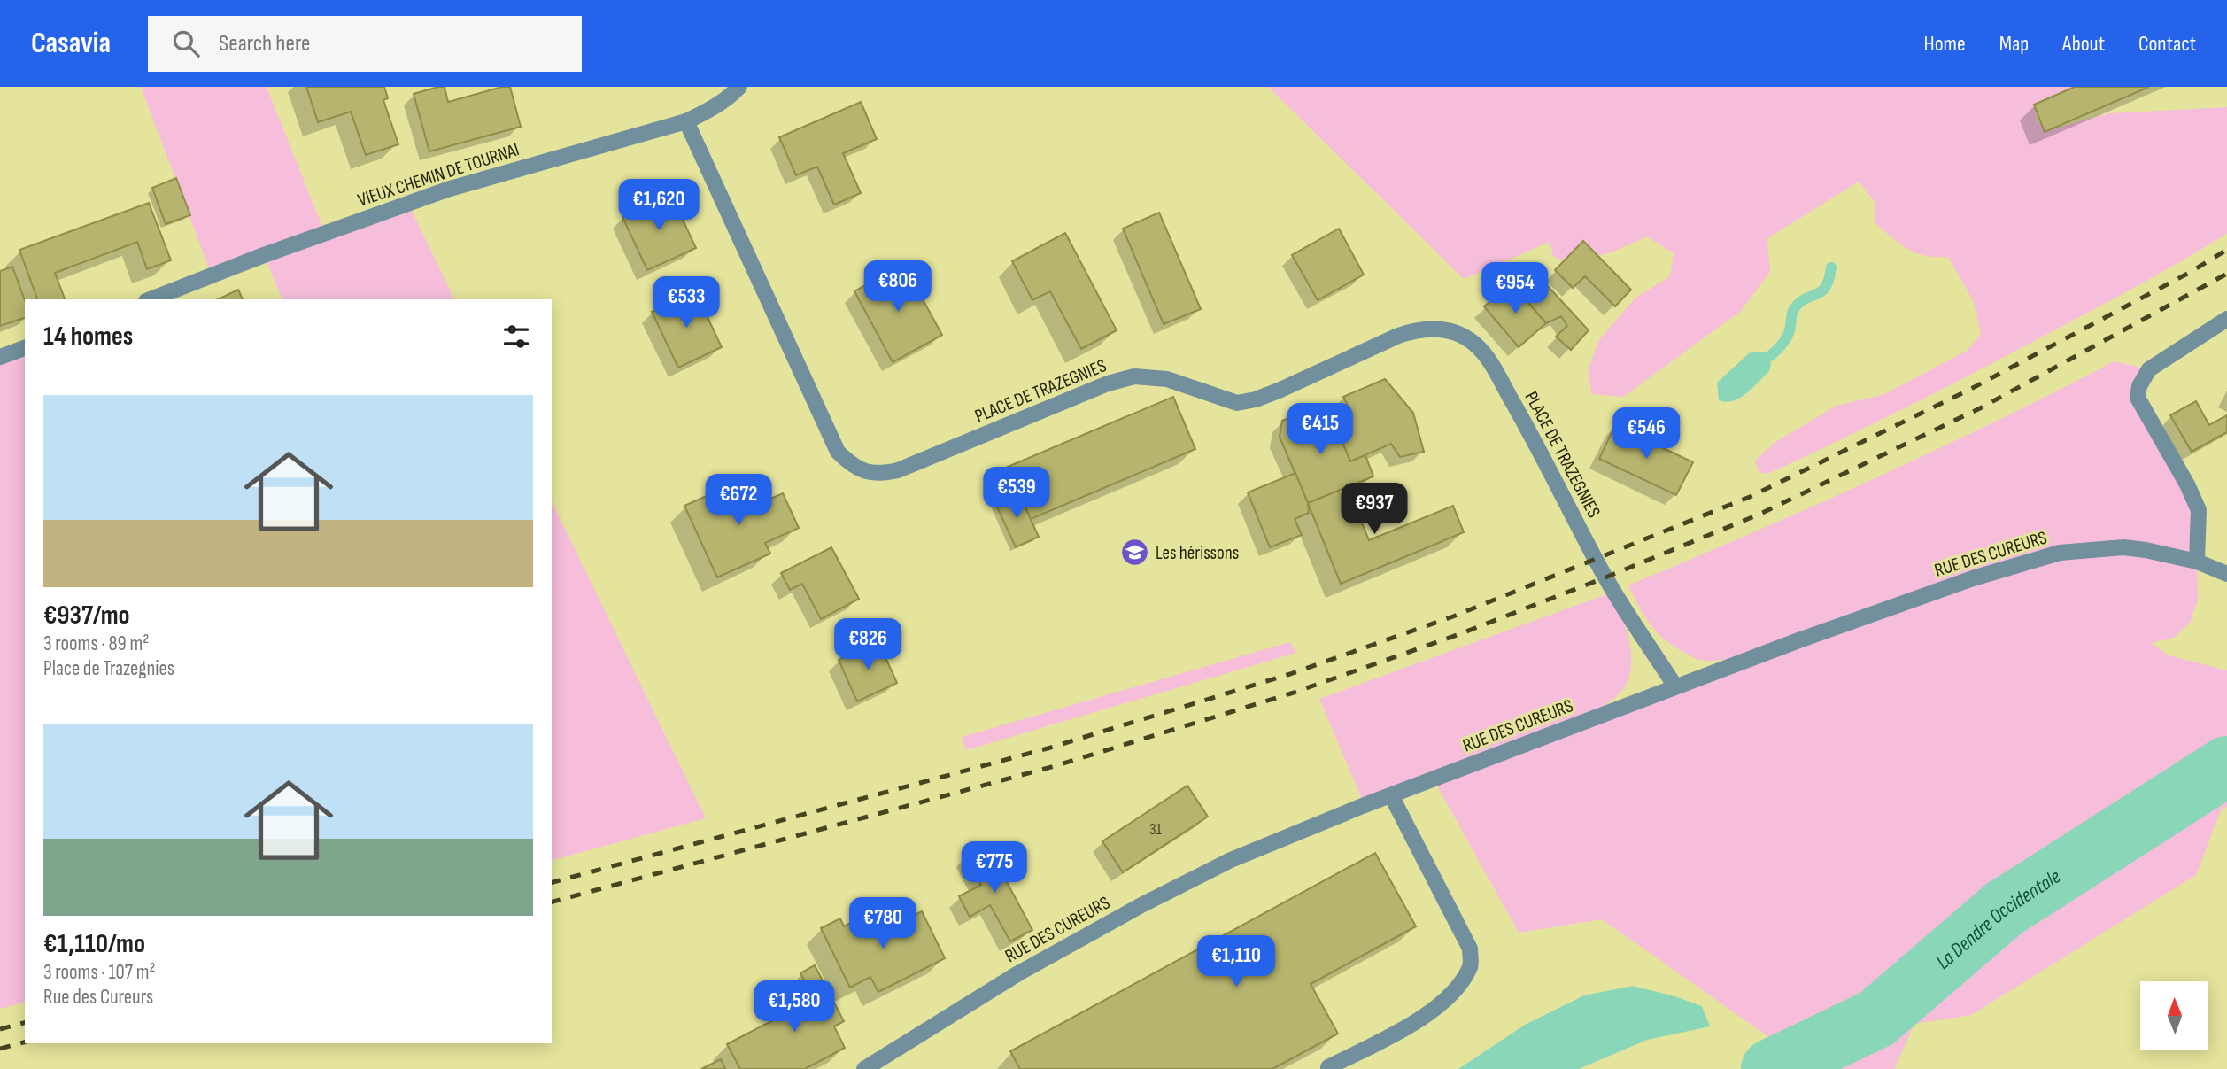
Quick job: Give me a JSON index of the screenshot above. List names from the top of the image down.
{
  "streets": {
    "street": ["VIEUX CHEMIN DE TOURNAI", "PLACE DE TRAZEGNIES", "RUE DES CUREURS"]
  },
  "crossings": [
    ["VIEUX CHEMIN DE TOURNAI", "PLACE DE TRAZEGNIES"],
    ["PLACE DE TRAZEGNIES", "RUE DES CUREURS"]
  ],
  "water": ["La Dendre Occidentale"],
  "places": {
    "school or university": ["Les hérissons"]
  },
  "house_numbers": ["31"],
  "north": "top",
  "page": {
    "header": "Casavia",
    "search": "Search here",
    "nav": [
      "Home",
      "Map",
      "About",
      "Contact"
    ],
    "price": [
      "€1,620",
      "€806",
      "€954",
      "€533",
      "€415",
      "€546",
      "€539",
      "€672",
      "€937",
      "€826",
      "€775",
      "€780",
      "€1,110",
      "€1,580"
    ],
    "heading": "14 homes",
    "list": [
      {
        "name": "€937/mo",
        "note": "3 rooms · 89 m² · Place de Trazegnies"
      },
      {
        "name": "€1,110/mo",
        "note": "3 rooms · 107 m² · Rue des Cureurs"
      }
    ]
  }
}
